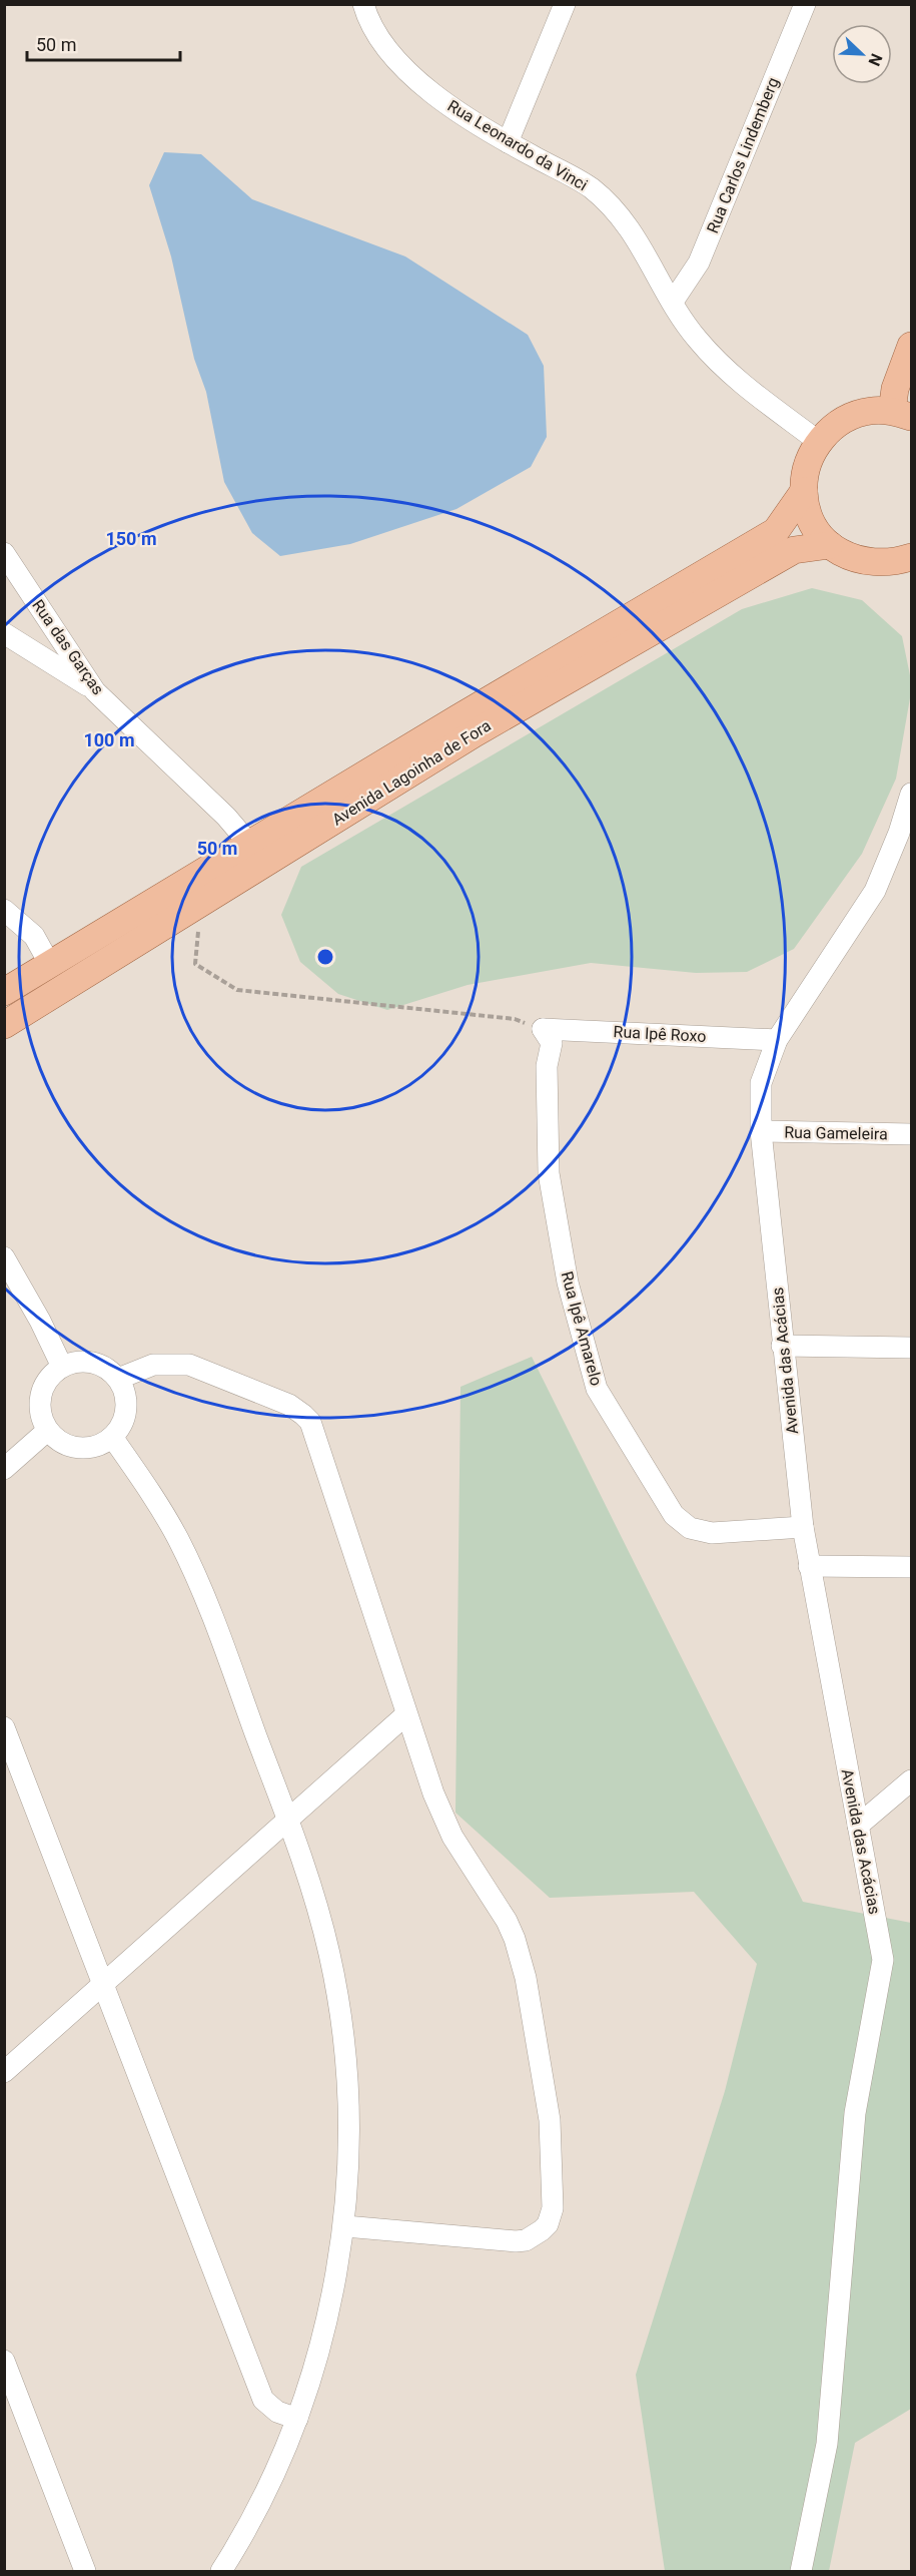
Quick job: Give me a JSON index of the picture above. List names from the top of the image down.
{
  "streets": {
    "main road": ["Avenida Lagoinha de Fora"],
    "street": [
      "Rua Leonardo da Vinci",
      "Rua Carlos Lindemberg",
      "Rua das Garças",
      "Rua Ipê Roxo",
      "Rua Gameleira",
      "Rua Ipê Amarelo",
      "Avenida das Acácias"
    ]
  },
  "crossings": [
    ["Rua Leonardo da Vinci", "Rua Carlos Lindemberg"],
    ["Rua das Garças", "Avenida Lagoinha de Fora"],
    ["Rua Ipê Roxo", "Rua Ipê Amarelo"],
    ["Rua Ipê Roxo", "Avenida das Acácias"],
    ["Rua Gameleira", "Avenida das Acácias"],
    ["Rua Ipê Amarelo", "Avenida das Acácias"]
  ],
  "scale_bar": "50 m",
  "north": "bottom right",
  "rings": ["150 m", "100 m", "50 m"]
}
